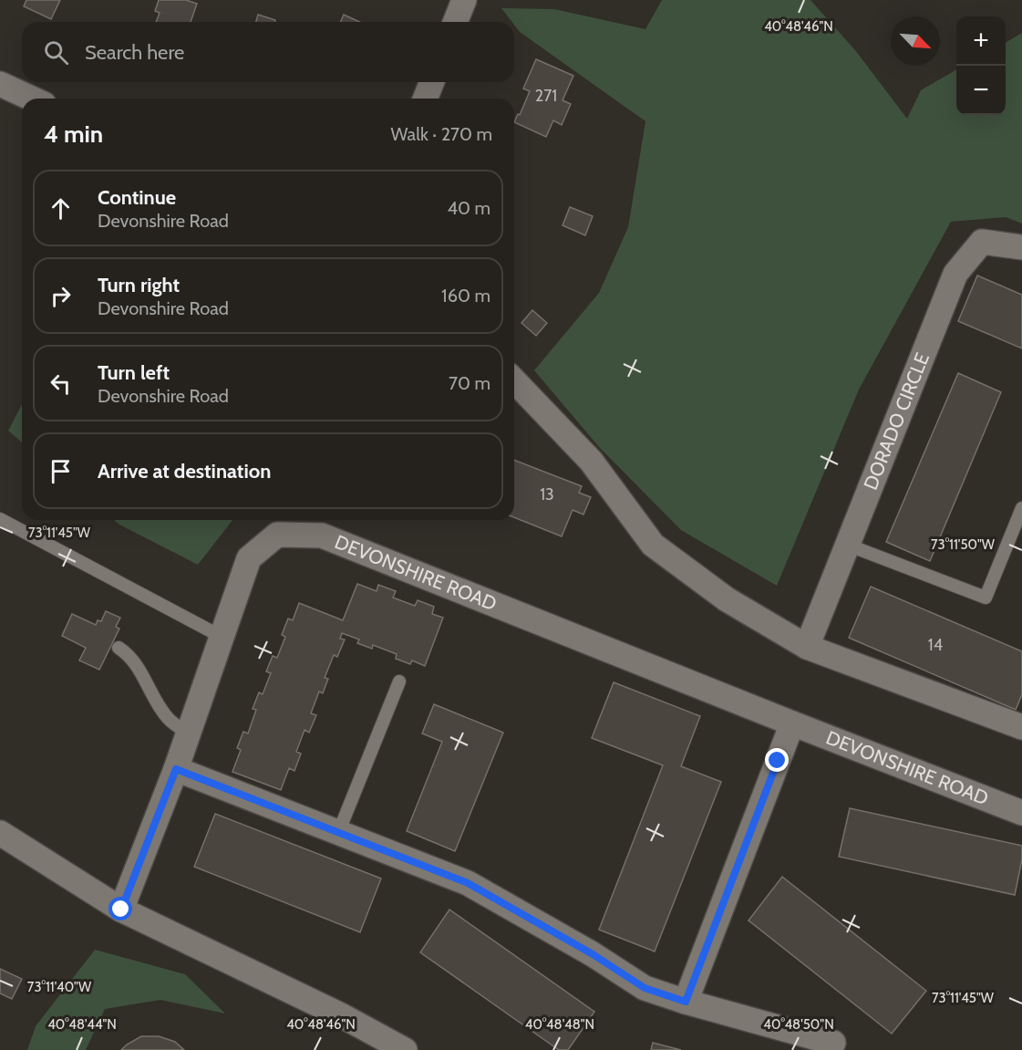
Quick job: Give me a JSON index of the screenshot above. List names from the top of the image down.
{
  "streets": {
    "street": ["DORADO CIRCLE", "DEVONSHIRE ROAD"]
  },
  "house_numbers": ["271", "13", "14"],
  "north": "bottom right",
  "page": {
    "map_buttons": ["+", "−"],
    "search": "Search here",
    "heading": ["4 min", "Walk · 270 m"],
    "list": [
      ["Continue", "Devonshire Road", "40 m"],
      ["Turn right", "Devonshire Road", "160 m"],
      ["Turn left", "Devonshire Road", "70 m"],
      "Arrive at destination"
    ]
  },
  "coordinates": [
    "40°48'46\"N",
    "73°11'45\"W",
    "73°11'50\"W",
    "73°11'40\"W",
    "40°48'44\"N",
    "40°48'48\"N",
    "40°48'50\"N"
  ]
}
